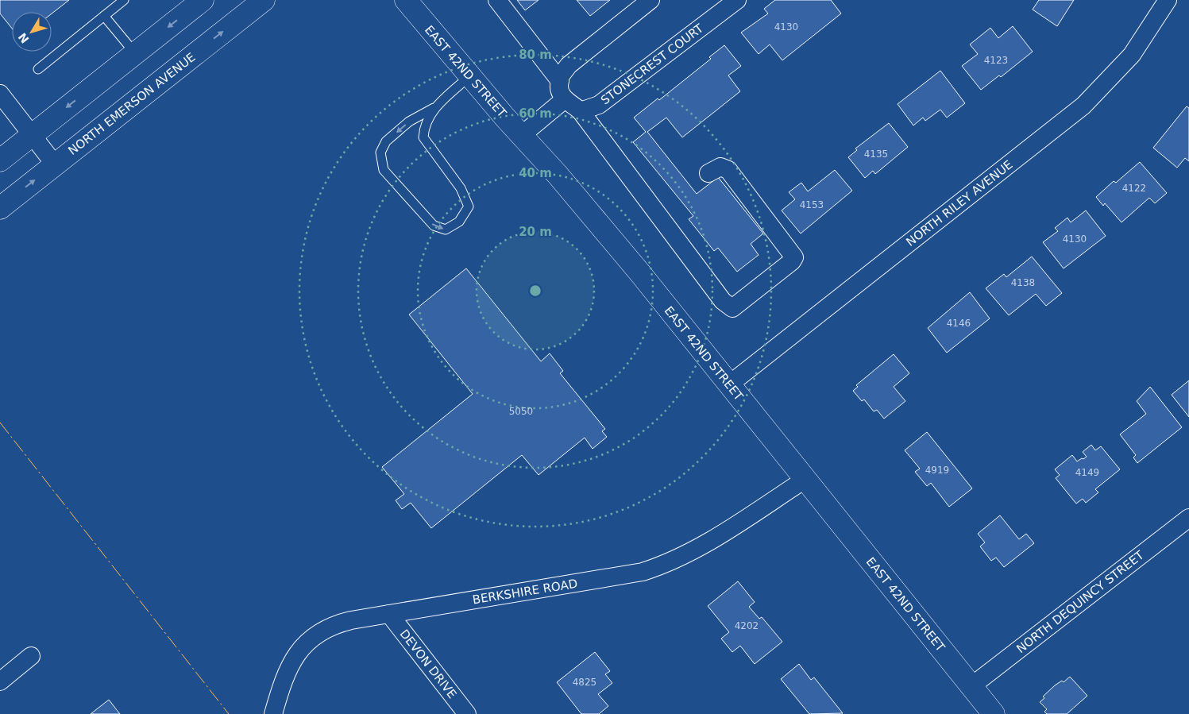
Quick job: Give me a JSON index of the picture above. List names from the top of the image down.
{
  "streets": {
    "street": [
      "STONECREST COURT",
      "EAST 42ND STREET",
      "NORTH EMERSON AVENUE",
      "NORTH RILEY AVENUE",
      "BERKSHIRE ROAD",
      "NORTH DEQUINCY STREET",
      "DEVON DRIVE"
    ]
  },
  "crossings": [
    ["EAST 42ND STREET", "NORTH RILEY AVENUE"],
    ["EAST 42ND STREET", "BERKSHIRE ROAD"],
    ["EAST 42ND STREET", "NORTH DEQUINCY STREET"],
    ["BERKSHIRE ROAD", "DEVON DRIVE"]
  ],
  "house_numbers": [
    "4130",
    "4123",
    "4135",
    "4122",
    "4153",
    "4130",
    "4138",
    "4146",
    "5050",
    "4919",
    "4149",
    "4202",
    "4825"
  ],
  "north": "bottom left",
  "rings": [
    "80 m",
    "60 m",
    "40 m",
    "20 m"
  ]
}
